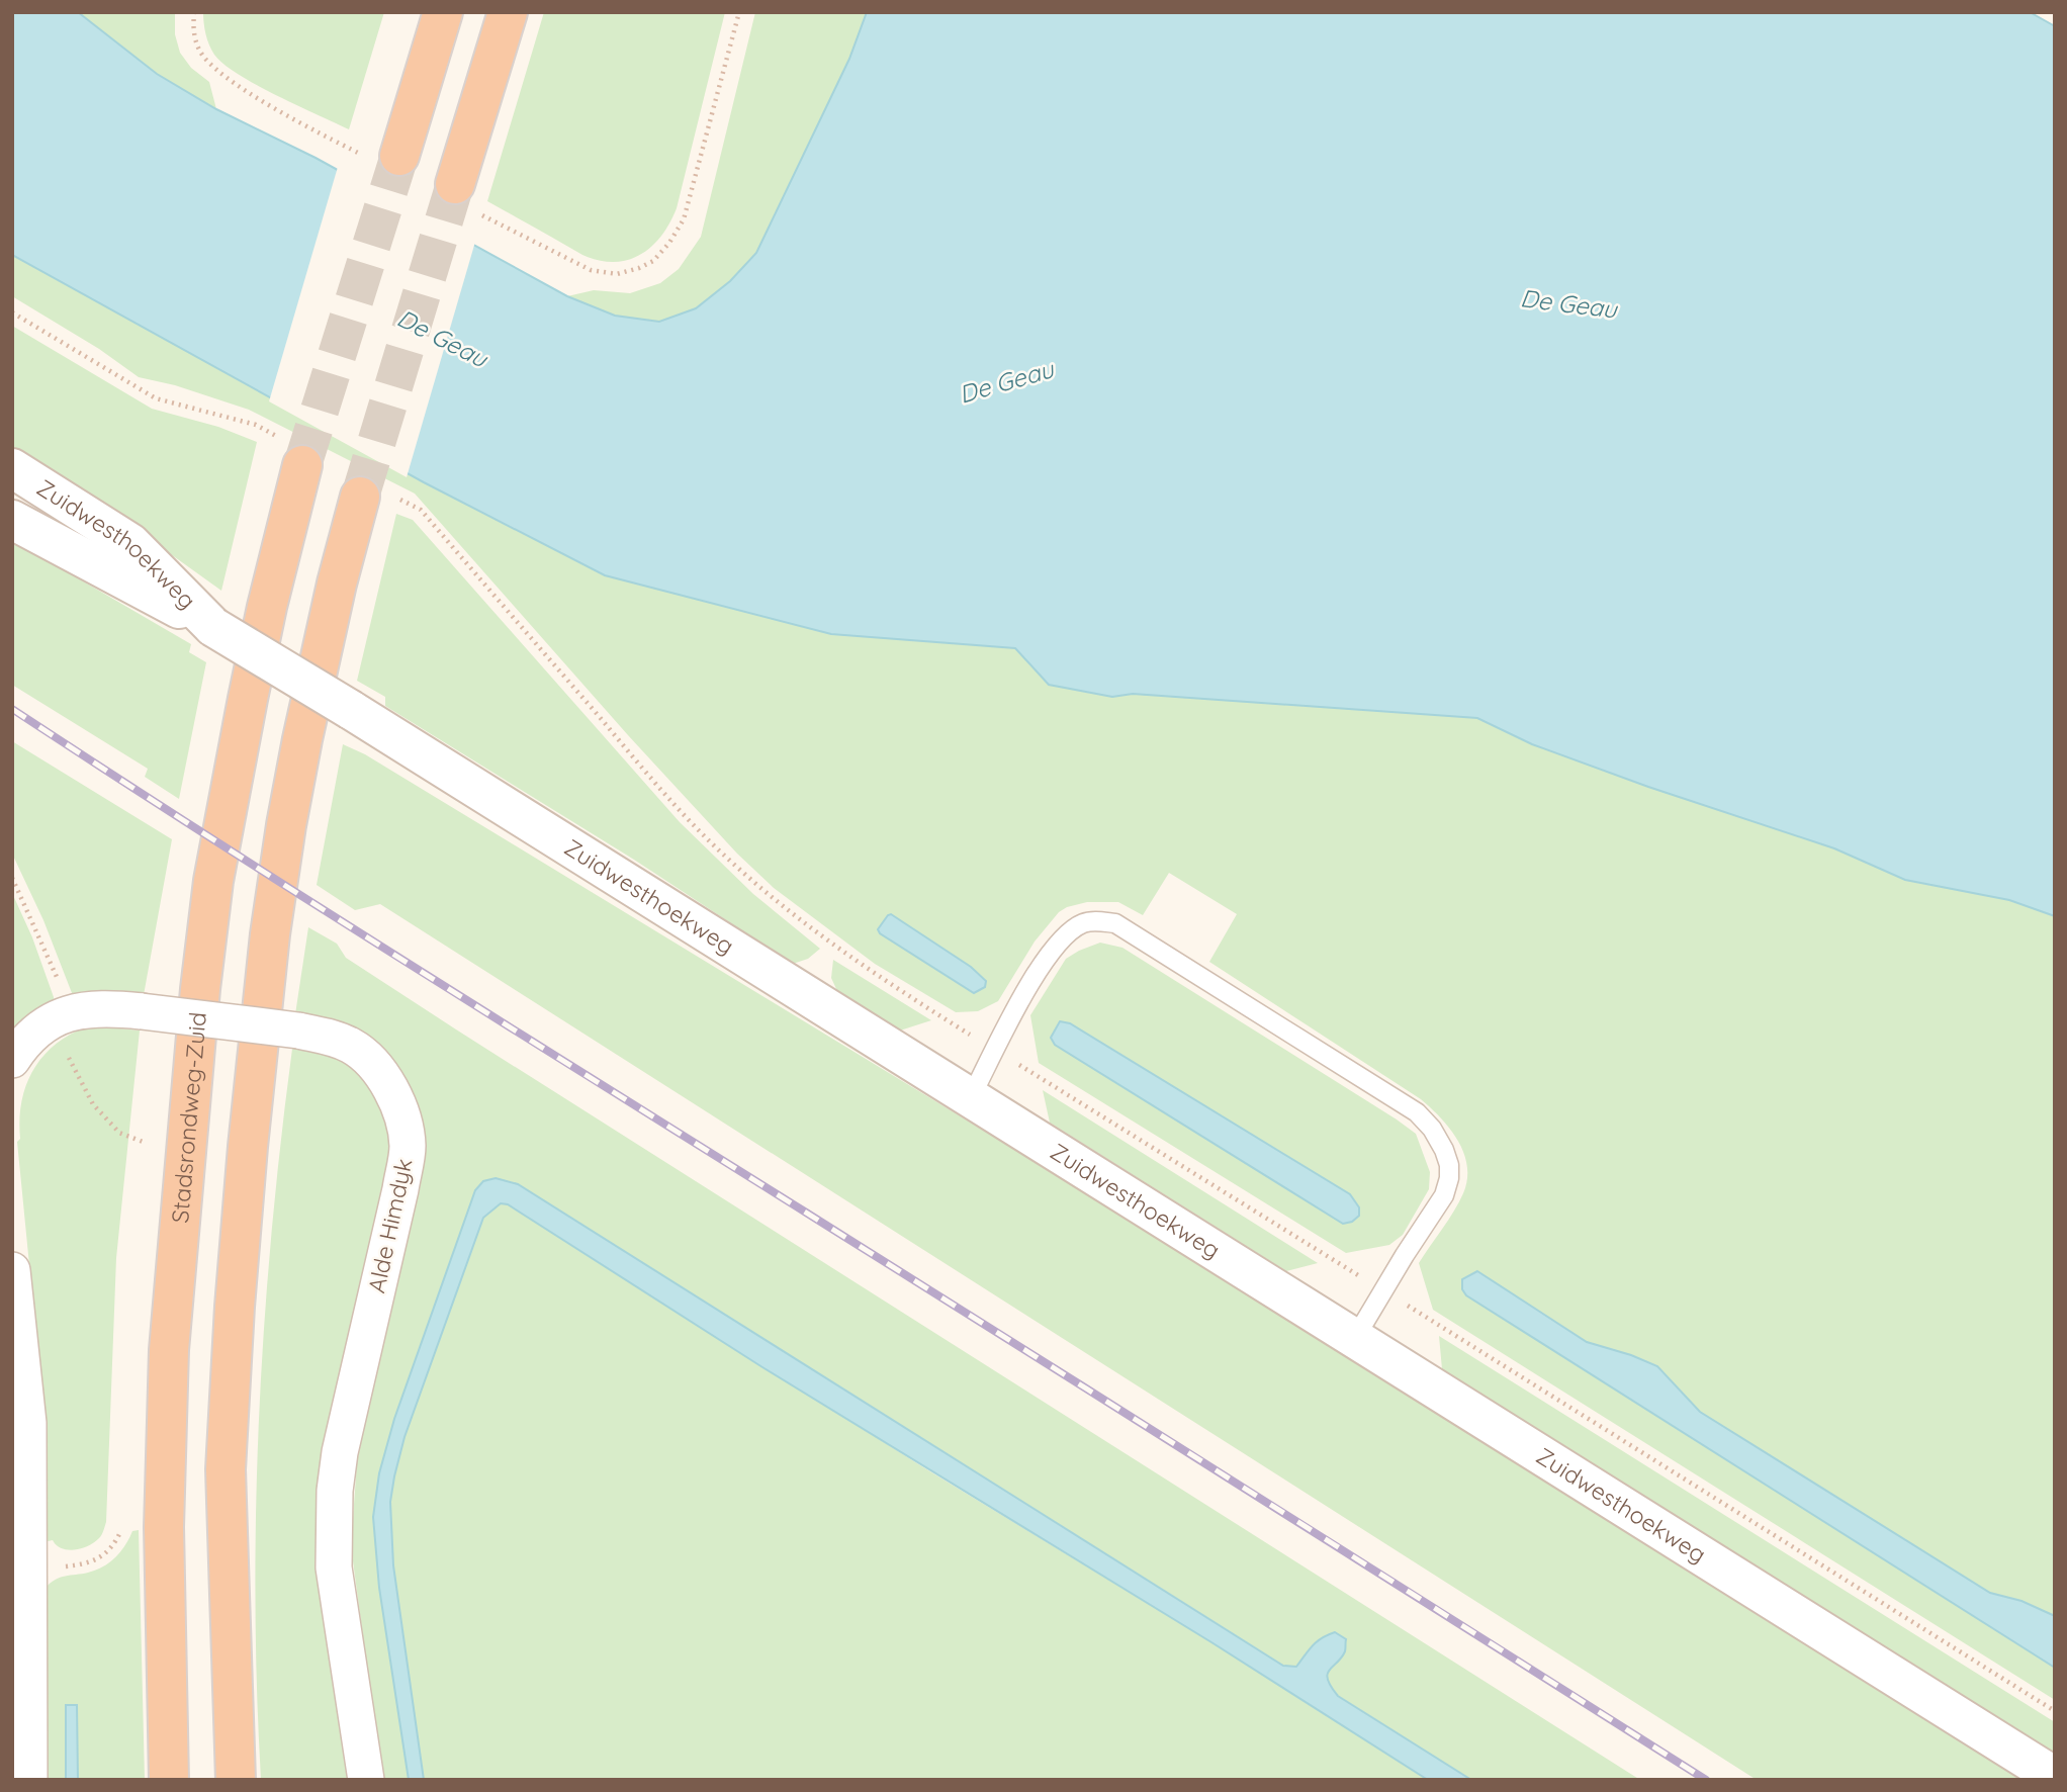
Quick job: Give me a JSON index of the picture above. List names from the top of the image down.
{
  "streets": {
    "highway": ["Stadsrondweg-Zuid"],
    "street": ["Zuidwesthoekweg", "Alde Himdyk"]
  },
  "water": ["De Geau"]
}
